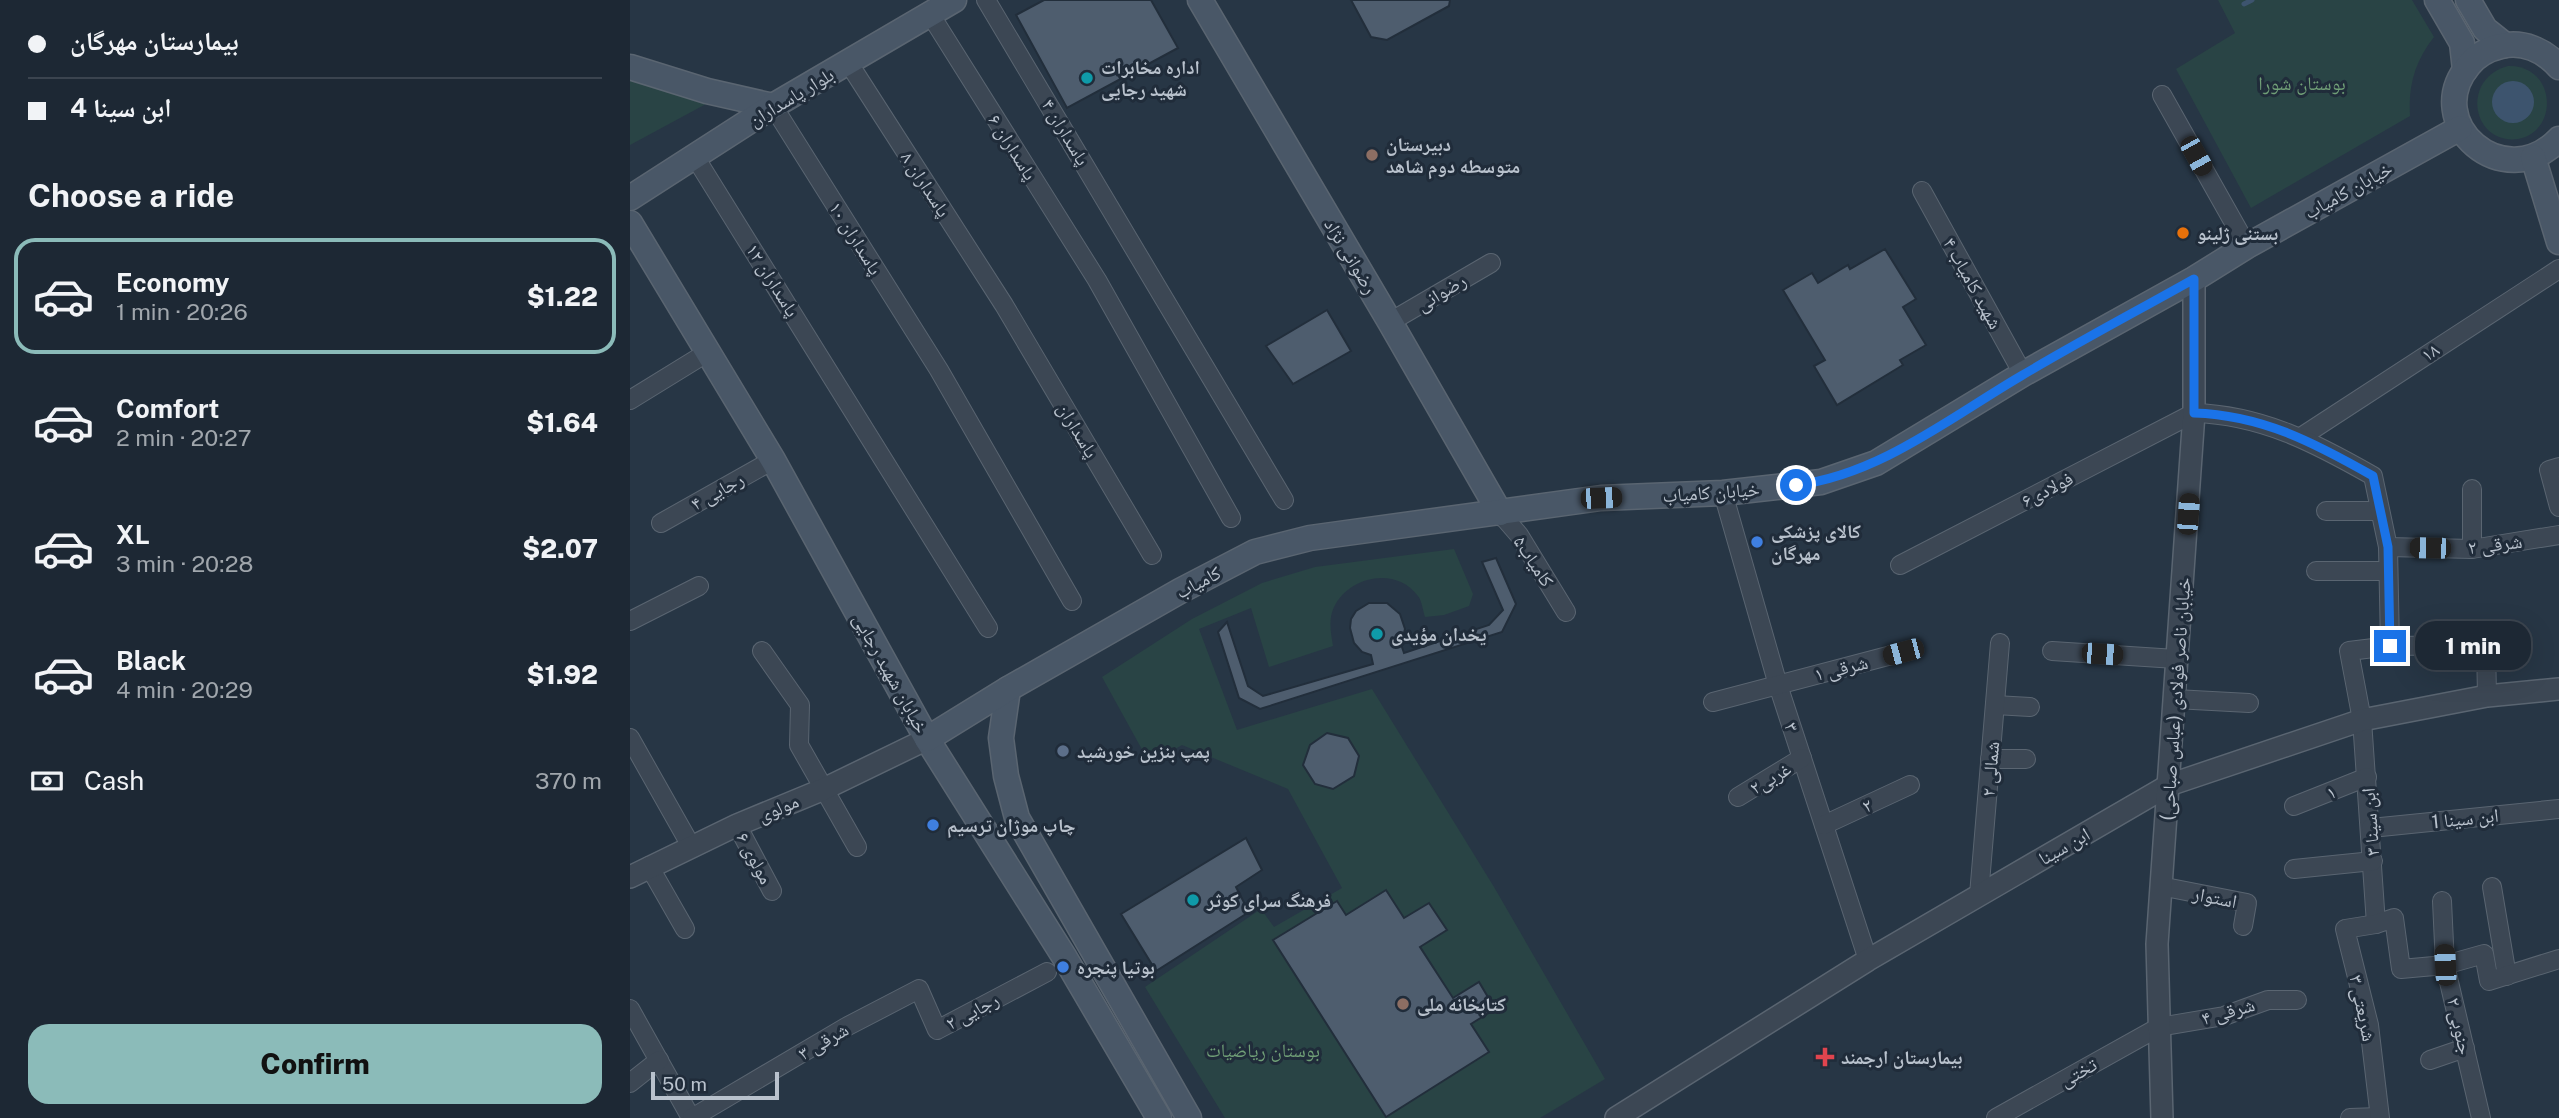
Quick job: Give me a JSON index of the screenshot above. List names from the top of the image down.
{
  "streets": {
    "main road": [
      "بلوار پاسداران",
      "خیابان کامیاب",
      "رضوانی نژاد",
      "کامیاب",
      "خیابان شهید رجایی"
    ],
    "street": [
      "پاسداران ۴",
      "پاسداران ۶",
      "پاسداران ۸",
      "پاسداران ۱۰",
      "پاسداران ۱۲",
      "شهید کامیاب ۴",
      "رضوانی",
      "۱۸",
      "پاسداران",
      "فولادی۶",
      "رجایی ۴",
      "۲ شرقی",
      "کامیاب۵",
      "۱ شرقی",
      "خیابان ناصر فولادی (عباس صباحی)",
      "۳",
      "۲ شمالی",
      "غربی۲",
      "۱",
      "۲",
      "مولوی",
      "ابن سینا 1",
      "ابن سینا ۳",
      "ابن سینا",
      "مولوی ۶",
      "استوار",
      "شریعتی ۳",
      "رجایی ۲",
      "۴ شرقی",
      "۲ جنوبی",
      "شرقی ۳",
      "تختی"
    ]
  },
  "crossings": [
    ["بلوار پاسداران", "پاسداران ۶"],
    ["بلوار پاسداران", "پاسداران ۸"],
    ["بلوار پاسداران", "پاسداران ۱۰"],
    ["بلوار پاسداران", "پاسداران ۱۲"],
    ["پاسداران ۸", "پاسداران"],
    ["خیابان کامیاب", "رضوانی نژاد"],
    ["خیابان کامیاب", "شهید کامیاب ۴"],
    ["خیابان کامیاب", "کامیاب۵"],
    ["خیابان کامیاب", "کامیاب"],
    ["خیابان کامیاب", "خیابان ناصر فولادی (عباس صباحی)"],
    ["خیابان کامیاب", "۳"],
    ["رضوانی نژاد", "رضوانی"],
    ["رضوانی نژاد", "کامیاب۵"],
    ["رضوانی نژاد", "کامیاب"],
    ["فولادی۶", "خیابان ناصر فولادی (عباس صباحی)"],
    ["رجایی ۴", "خیابان شهید رجایی"],
    ["کامیاب۵", "کامیاب"],
    ["کامیاب", "خیابان شهید رجایی"],
    ["کامیاب", "مولوی"],
    ["۱ شرقی", "۳"],
    ["خیابان شهید رجایی", "مولوی"],
    ["خیابان ناصر فولادی (عباس صباحی)", "ابن سینا"],
    ["خیابان ناصر فولادی (عباس صباحی)", "استوار"],
    ["خیابان ناصر فولادی (عباس صباحی)", "۴ شرقی"],
    ["خیابان ناصر فولادی (عباس صباحی)", "تختی"],
    ["۳", "غربی۲"],
    ["۳", "۲"],
    ["۳", "ابن سینا"],
    ["۲ شمالی", "ابن سینا"],
    ["۱", "ابن سینا ۳"],
    ["مولوی", "مولوی ۶"],
    ["ابن سینا 1", "ابن سینا ۳"],
    ["ابن سینا ۳", "ابن سینا"],
    ["ابن سینا ۳", "شریعتی ۳"],
    ["رجایی ۲", "شرقی ۳"],
    ["۴ شرقی", "تختی"]
  ],
  "parks": ["بوستان شورا", "بوستان ریاضیات"],
  "places": {
    "other": [
      "اداره مخابرات شهید رجایی",
      "دبیرستان متوسطه دوم شاهد",
      "بستنی ژلینو",
      "کالای پزشکی مهرگان",
      "یخدان مؤیدی",
      "پمپ بنزین خورشید",
      "چاپ موژان ترسیم",
      "فرهنگ سرای کوثر",
      "بوتیا پنجره",
      "کتابخانه ملی"
    ],
    "health": ["بیمارستان ارجمند"]
  },
  "scale_bar": "50 m",
  "page": {
    "banner": ["بیمارستان مهرگان", "ابن سینا 4"],
    "heading": "Choose a ride",
    "list": [
      {
        "name": "Economy",
        "note": "1 min · 20:26",
        "value": "$1.22"
      },
      {
        "name": "Comfort",
        "note": "2 min · 20:27",
        "value": "$1.64"
      },
      {
        "name": "XL",
        "note": "3 min · 20:28",
        "value": "$2.07"
      },
      {
        "name": "Black",
        "note": "4 min · 20:29",
        "value": "$1.92"
      }
    ],
    "bubble": "1 min",
    "pay": ["Cash", "370 m"],
    "buttons": "Confirm",
    "scale": "50 m"
  }
}
